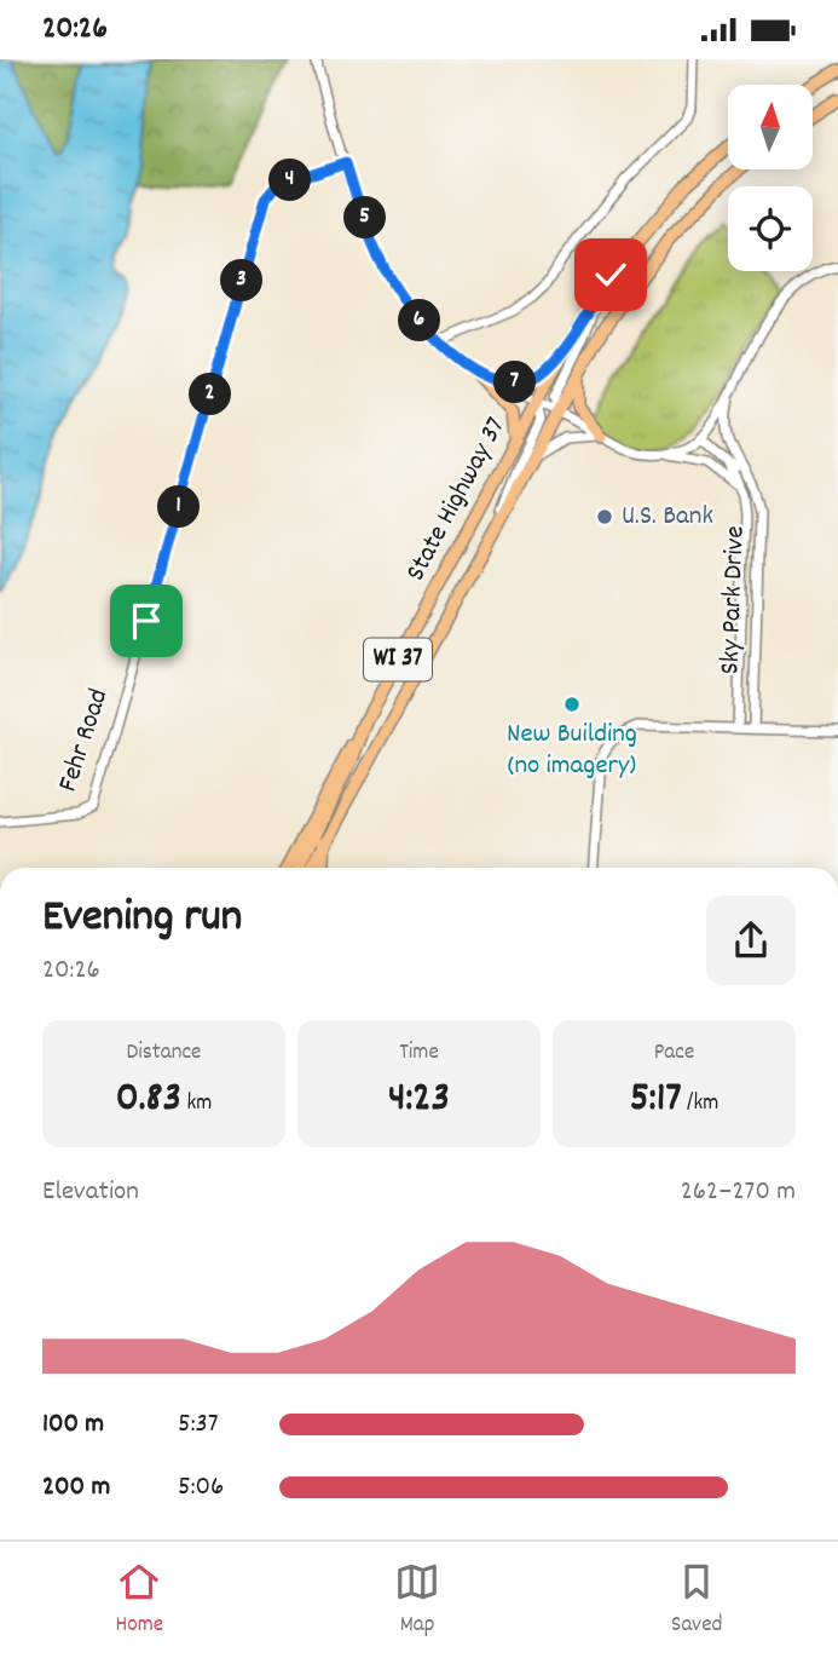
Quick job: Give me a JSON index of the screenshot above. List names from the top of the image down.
{
  "streets": {
    "main road": ["State Highway 37", "WI 37"],
    "street": ["Sky Park Drive", "Fehr Road"]
  },
  "crossings": [
    ["State Highway 37", "Sky Park Drive"],
    ["Sky Park Drive", "Fehr Road"]
  ],
  "places": ["U.S. Bank", "New Building (no imagery)"],
  "north": "top",
  "page": {
    "status": "20:26",
    "pins": [
      "4",
      "5",
      "3",
      "6",
      "7",
      "2",
      "1"
    ],
    "heading": ["Evening run", "20:26"],
    "stats": [
      ["Distance", "0.83 km"],
      ["Time", "4:23"],
      ["Pace", "5:17 /km"]
    ],
    "chart": ["Elevation", "262–270 m"],
    "list": [
      {
        "name": "100 m",
        "note": "5:37"
      },
      {
        "name": "200 m",
        "note": "5:06"
      }
    ],
    "tabs": ["Home", "Map", "Saved"]
  }
}
